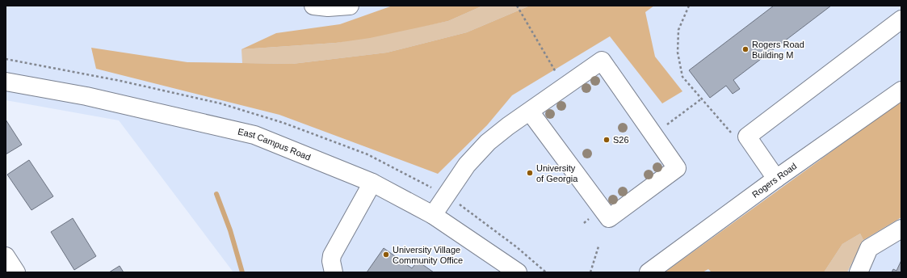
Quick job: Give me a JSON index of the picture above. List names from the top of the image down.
{
  "streets": {
    "main road": ["East Campus Road", "Rogers Road"]
  },
  "places": [
    "Rogers Road Building M",
    "S26",
    "University of Georgia",
    "University Village Community Office"
  ]
}
